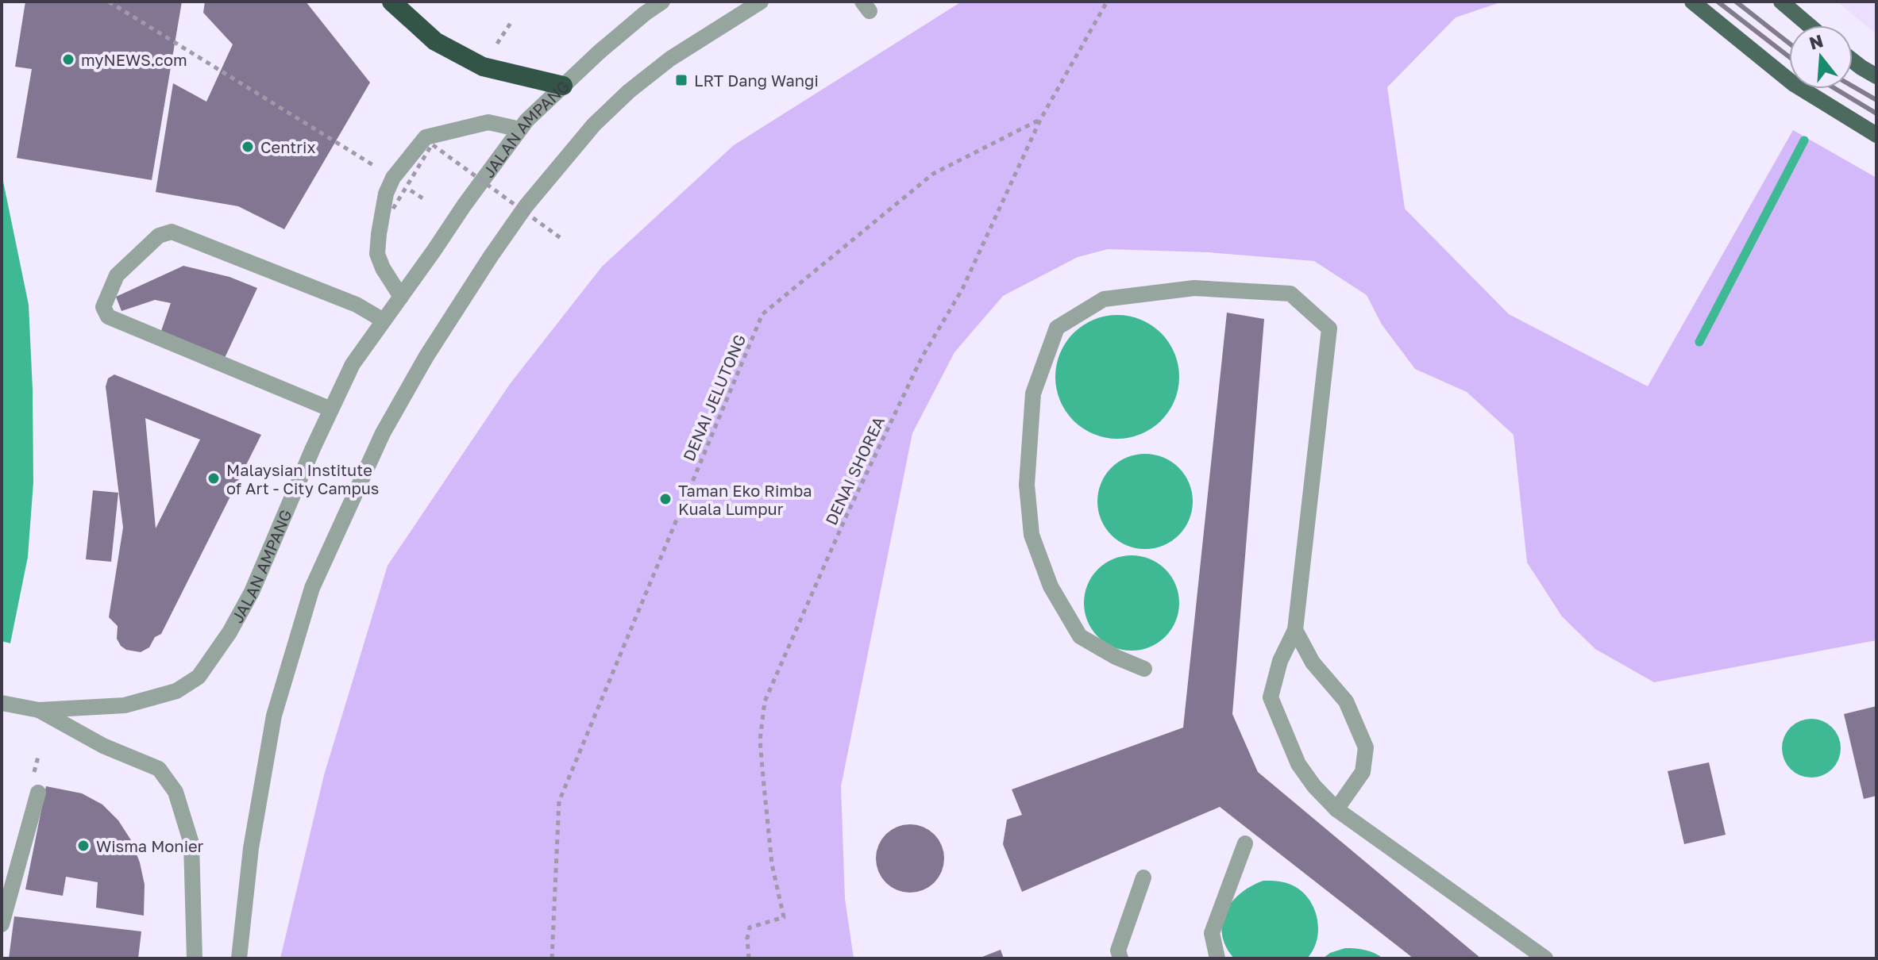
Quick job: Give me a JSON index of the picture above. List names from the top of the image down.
{
  "streets": {
    "street": ["JALAN AMPANG"],
    "path": ["DENAI JELUTONG", "DENAI SHOREA"]
  },
  "crossings": [
    ["DENAI JELUTONG", "DENAI SHOREA"]
  ],
  "places": {
    "other": [
      "myNEWS.com",
      "Centrix",
      "Malaysian Institute of Art - City Campus",
      "Taman Eko Rimba Kuala Lumpur",
      "Wisma Monier"
    ],
    "transit": ["LRT Dang Wangi"]
  },
  "north": "top"
}
